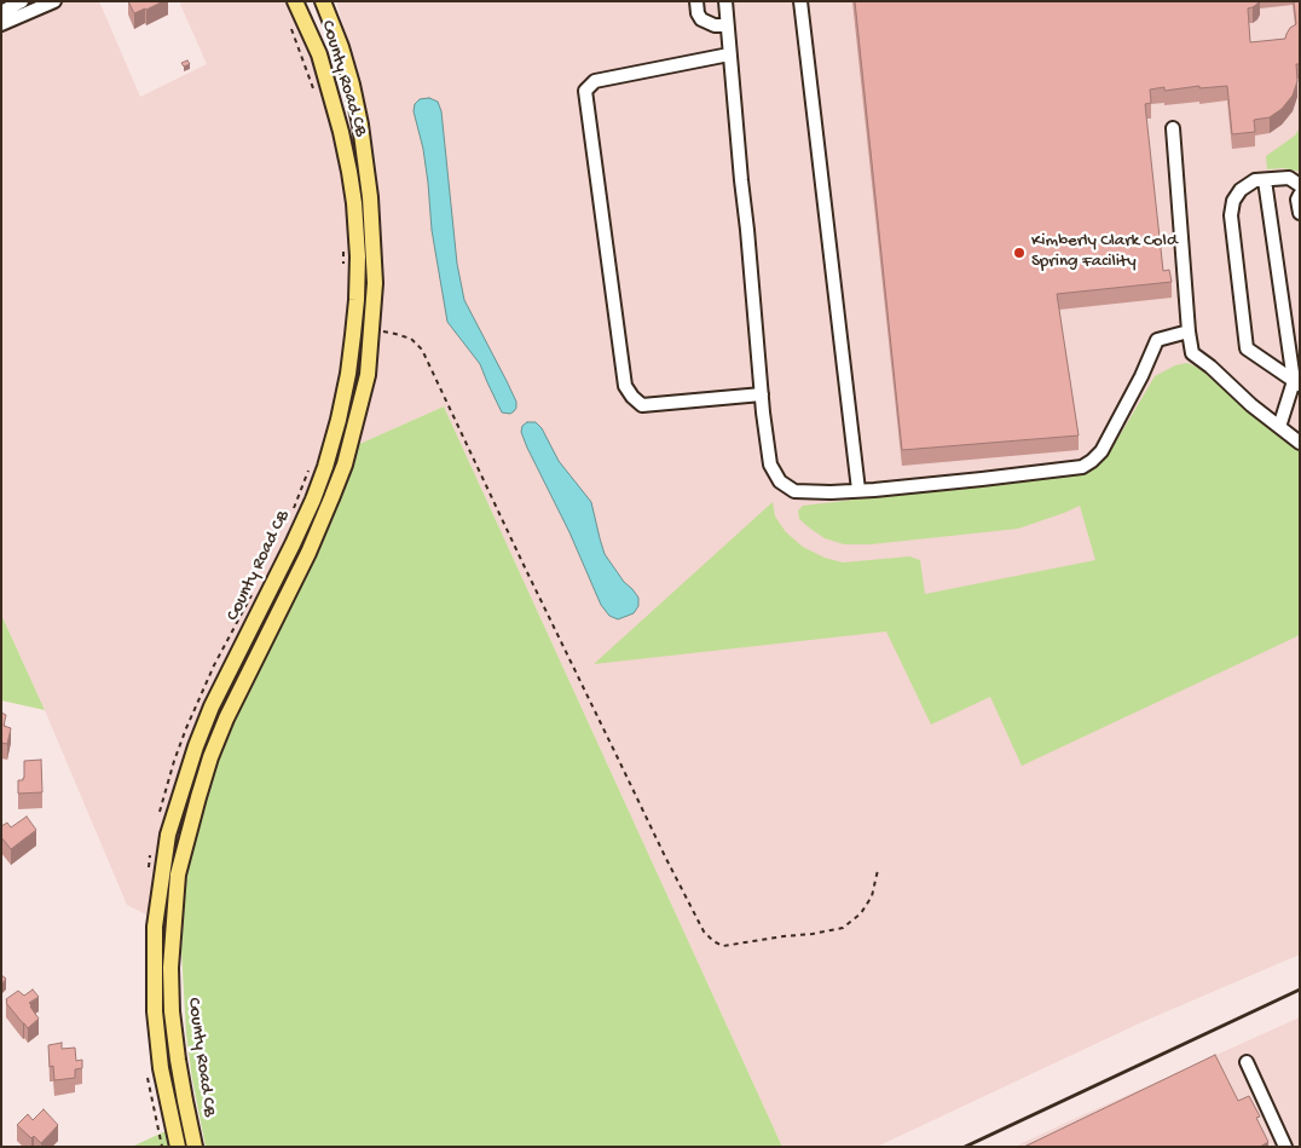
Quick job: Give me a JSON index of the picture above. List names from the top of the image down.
{
  "streets": {
    "main road": ["County Road CB"]
  },
  "places": ["Kimberly Clark Cold Spring Facility"]
}
